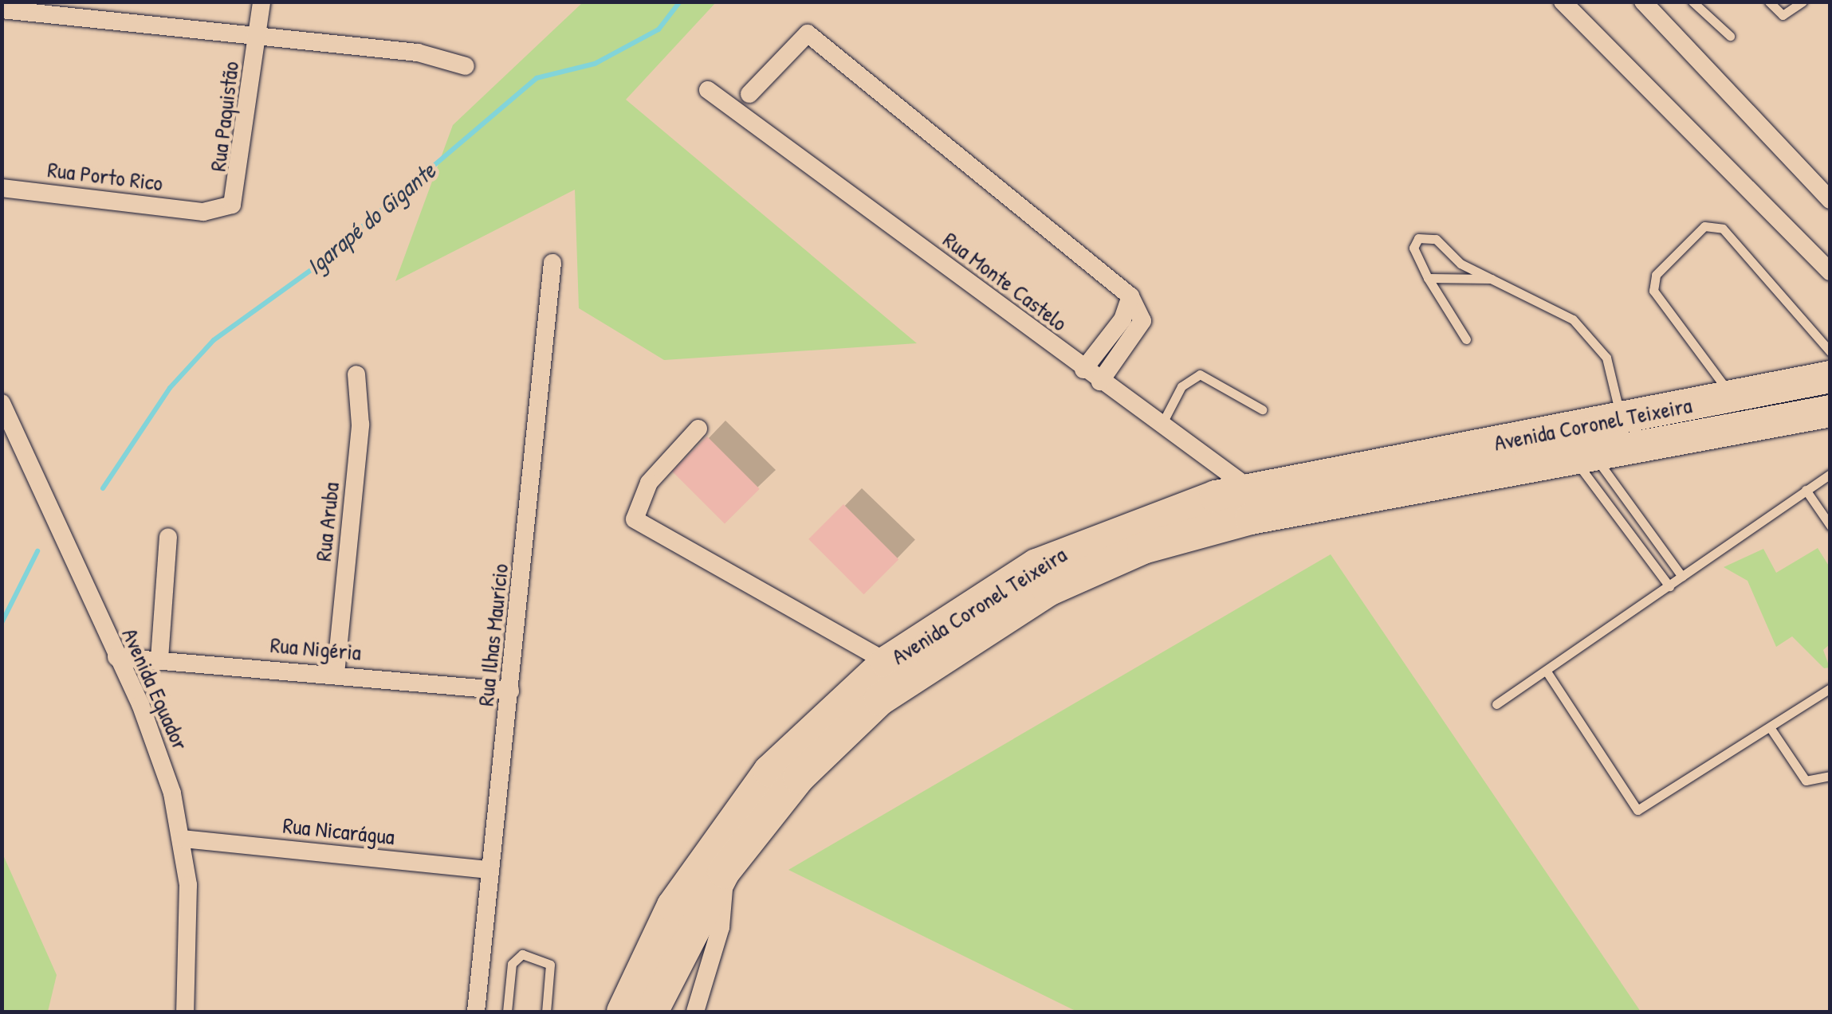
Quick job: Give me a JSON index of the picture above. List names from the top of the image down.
{
  "streets": {
    "highway": ["Avenida Coronel Teixeira"],
    "street": [
      "Rua Paquistão",
      "Rua Porto Rico",
      "Rua Monte Castelo",
      "Rua Aruba",
      "Rua Ilhas Maurício",
      "Rua Nigéria",
      "Avenida Equador",
      "Rua Nicarágua"
    ]
  },
  "crossings": [
    ["Rua Paquistão", "Rua Porto Rico"],
    ["Rua Monte Castelo", "Avenida Coronel Teixeira"],
    ["Rua Aruba", "Rua Nigéria"],
    ["Rua Ilhas Maurício", "Rua Nigéria"],
    ["Rua Ilhas Maurício", "Rua Nicarágua"],
    ["Rua Nigéria", "Avenida Equador"],
    ["Avenida Equador", "Rua Nicarágua"]
  ],
  "water": ["Igarapé do Gigante"]
}
